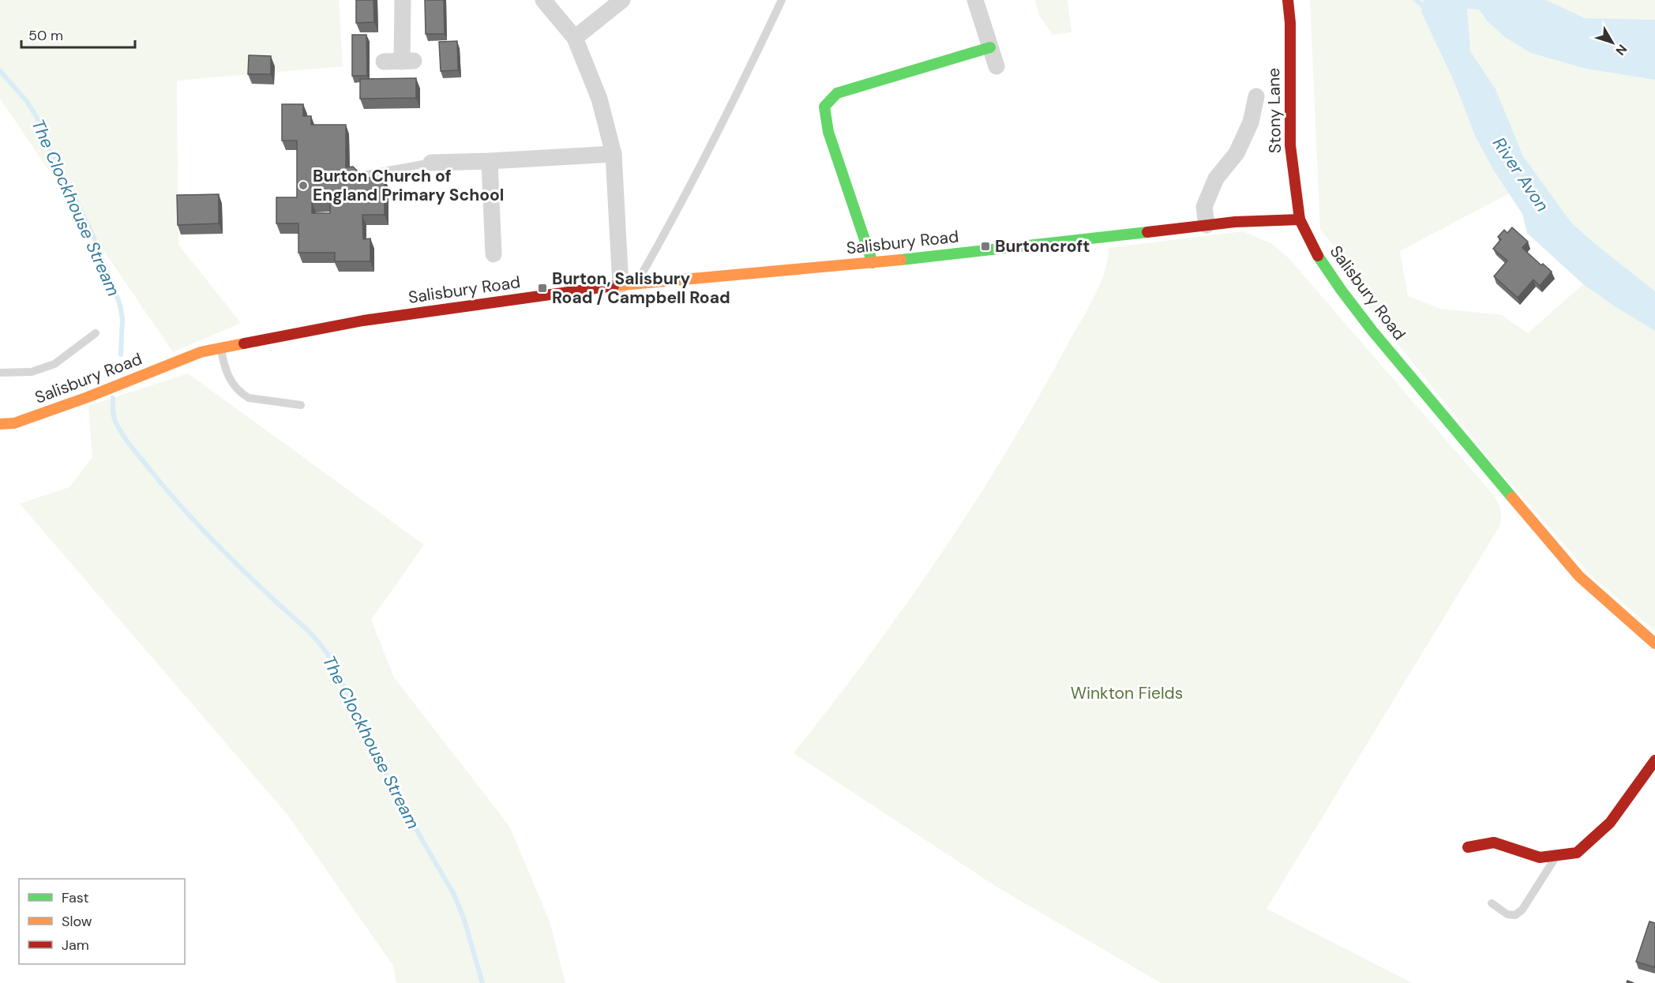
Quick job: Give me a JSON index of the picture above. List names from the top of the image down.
{
  "streets": {
    "street": ["Stony Lane", "Salisbury Road"]
  },
  "crossings": [
    ["Stony Lane", "Salisbury Road"]
  ],
  "water": ["River Avon", "The Clockhouse Stream"],
  "parks": ["Winkton Fields"],
  "places": {
    "other": ["Burton Church of England Primary School"],
    "transit": ["Burtoncroft", "Burton, Salisbury Road / Campbell Road"]
  },
  "legend": ["Fast", "Slow", "Jam"],
  "scale_bar": "50 m",
  "north": "bottom right"
}
